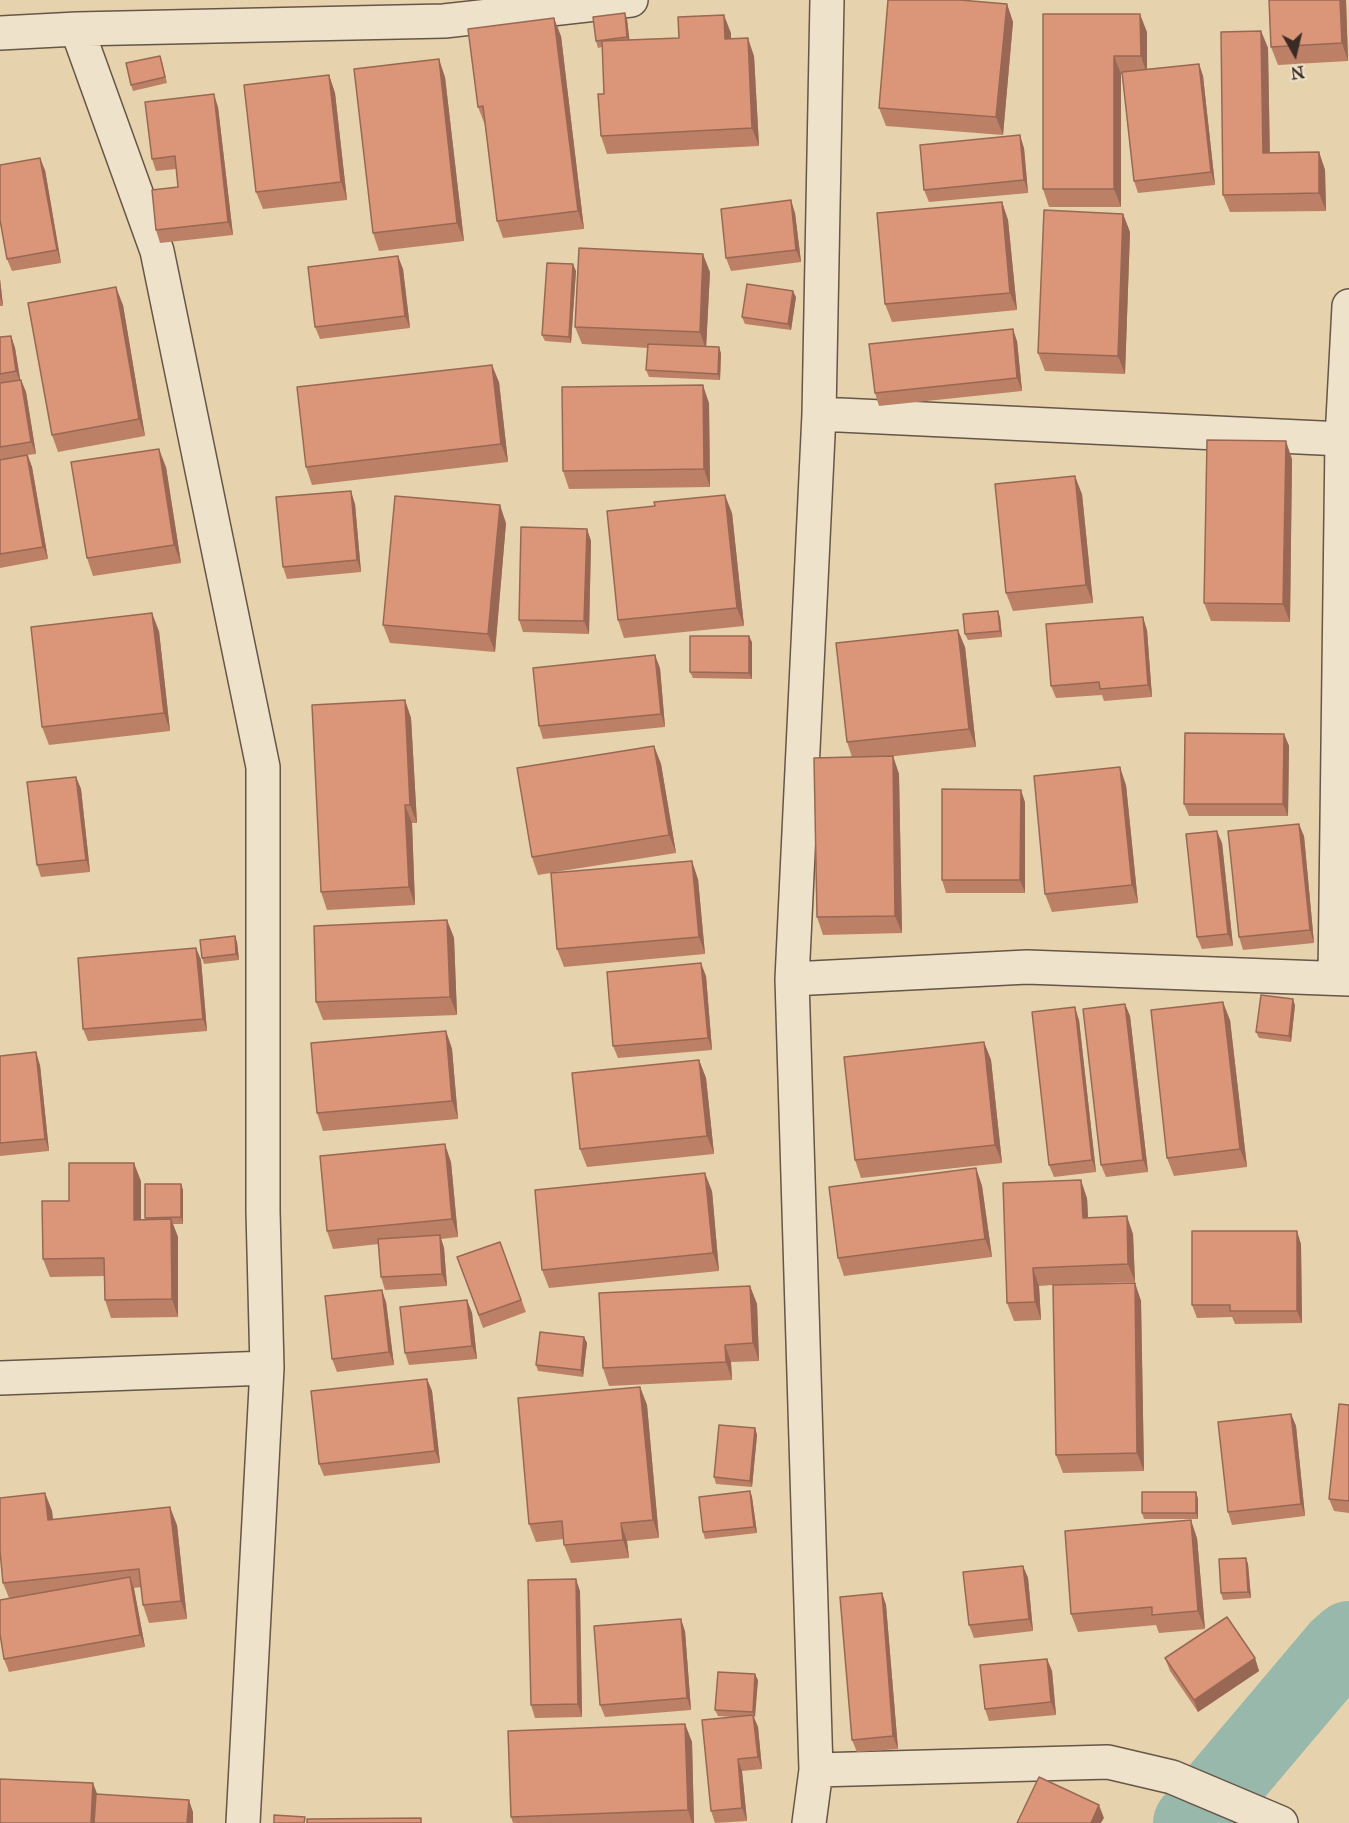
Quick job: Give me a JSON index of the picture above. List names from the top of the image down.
{
  "north": "bottom"
}
